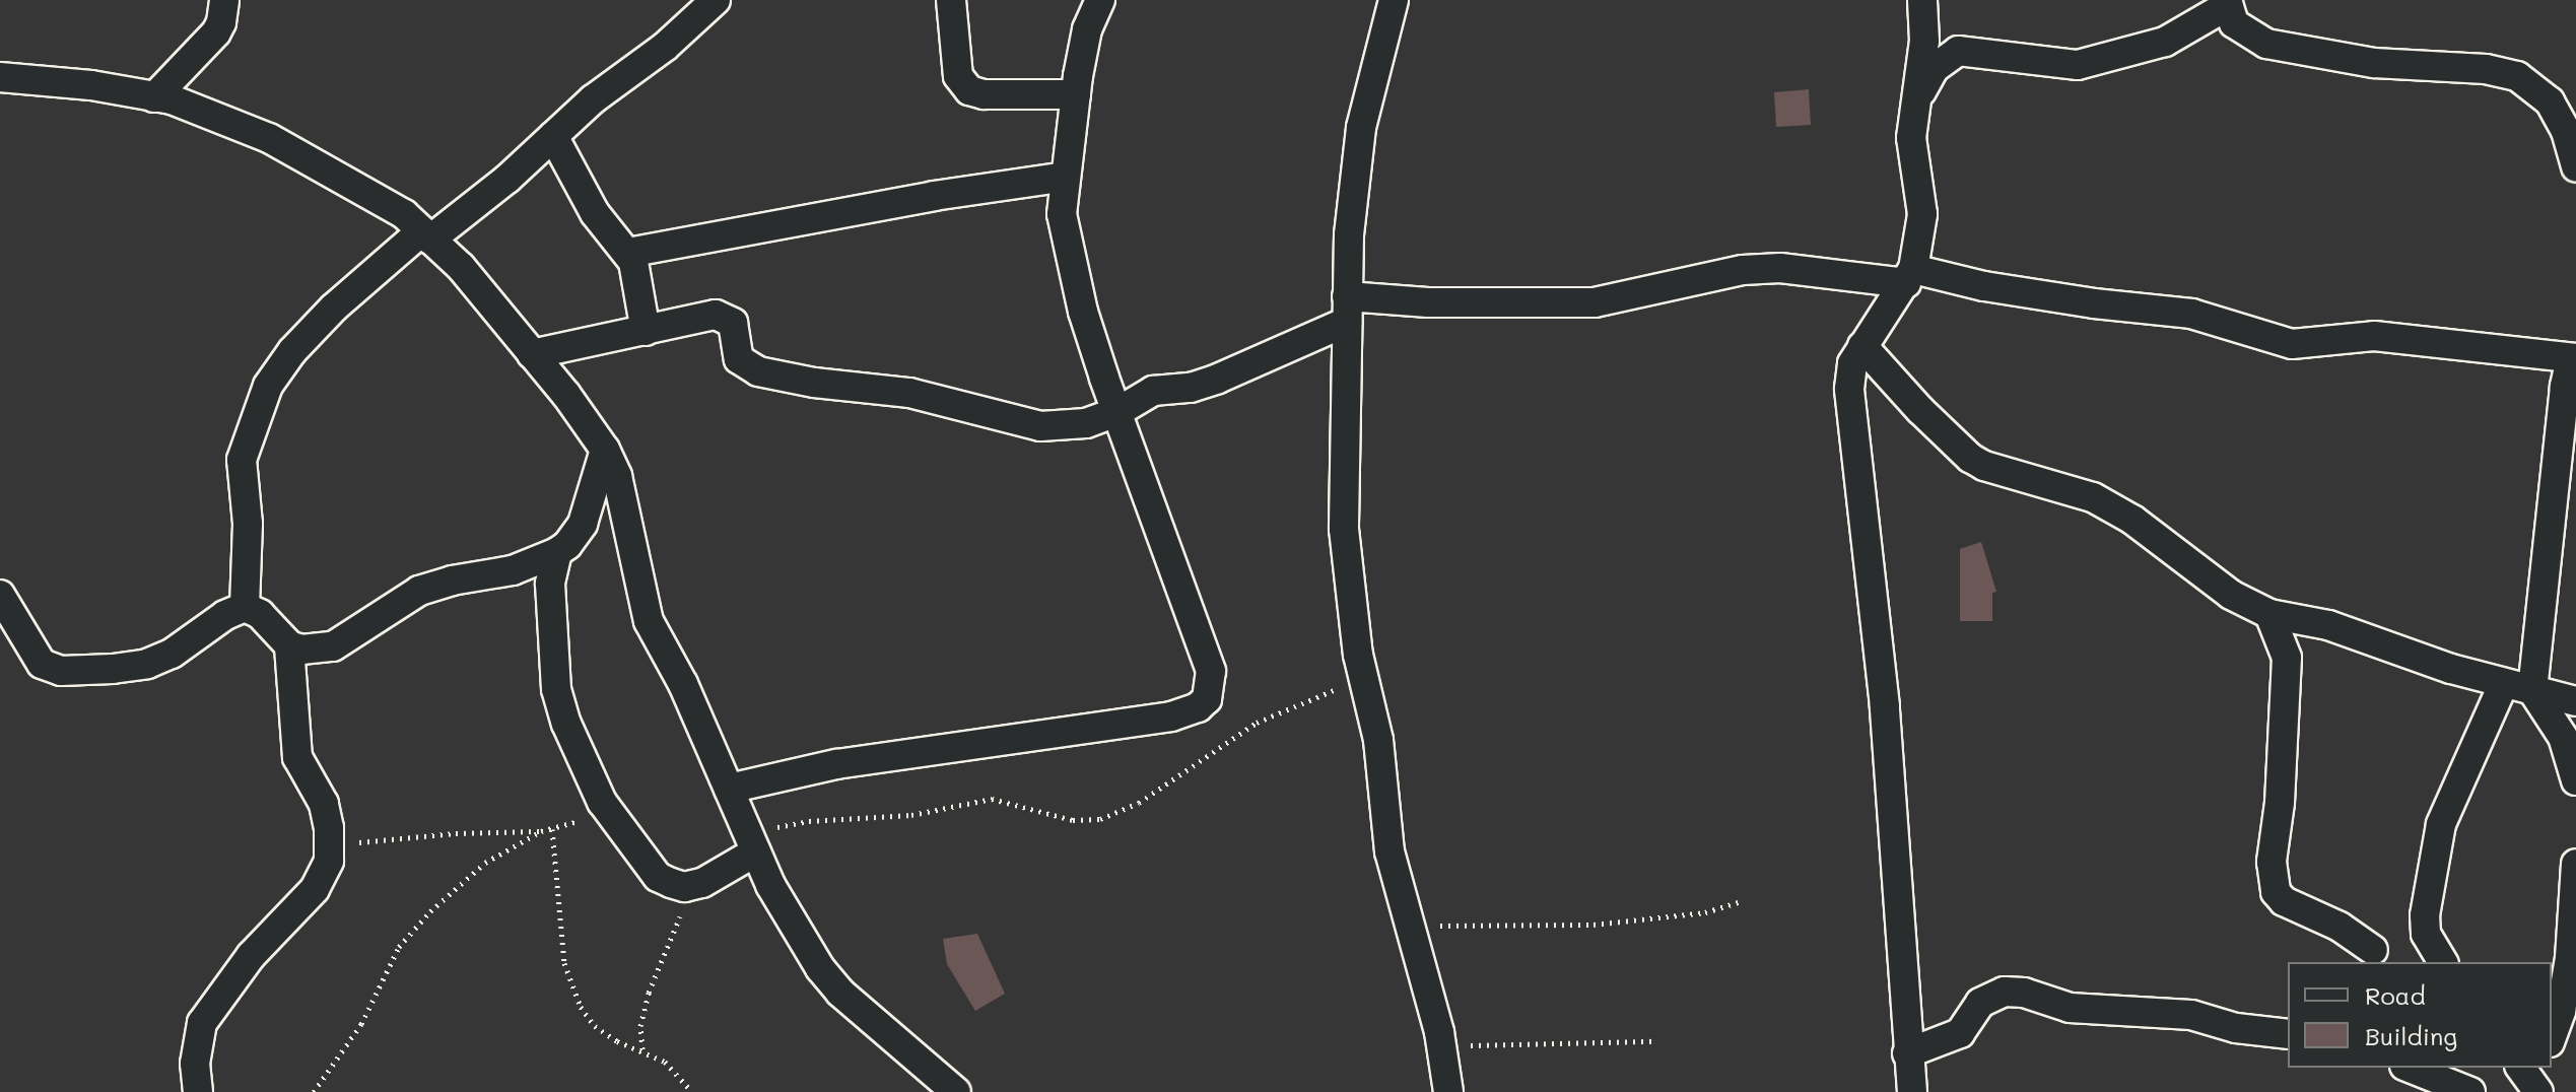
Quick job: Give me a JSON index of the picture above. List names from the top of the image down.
{
  "legend": ["Road", "Building"]
}
